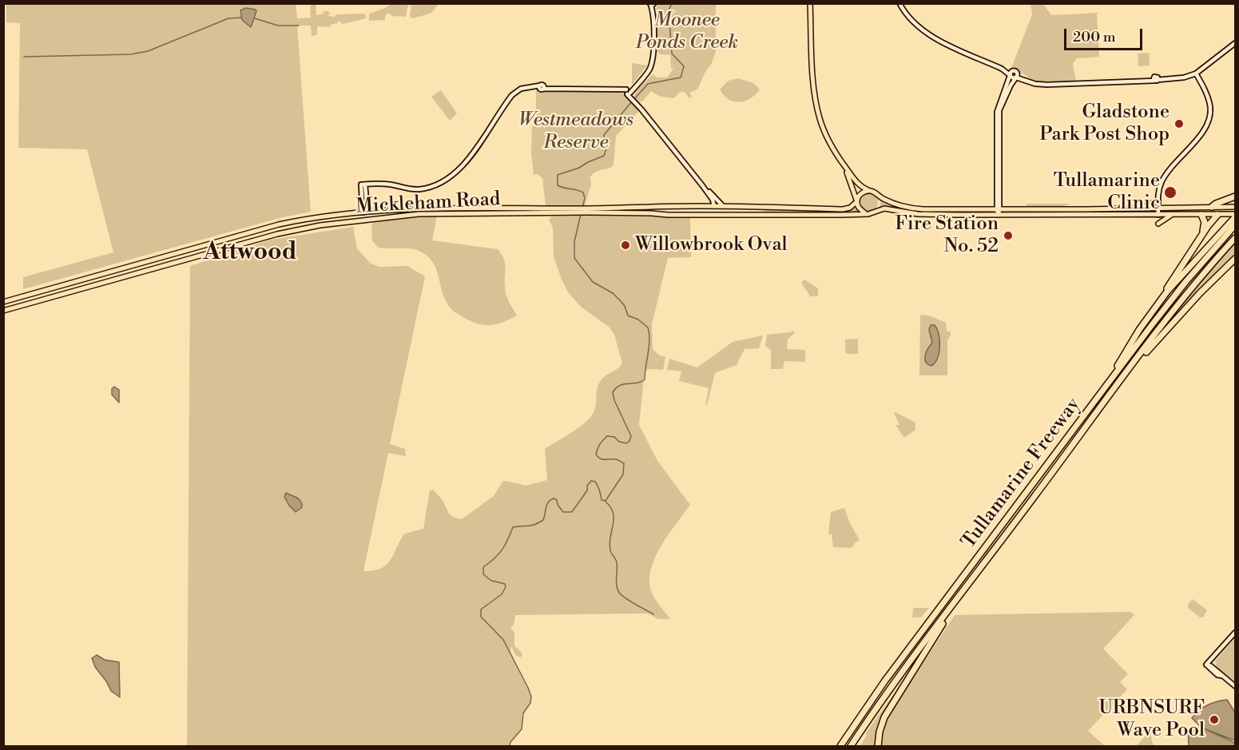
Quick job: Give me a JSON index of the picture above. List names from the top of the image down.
{
  "streets": {
    "highway": ["Tullamarine Freeway"],
    "main road": ["Mickleham Road"]
  },
  "districts": ["Attwood"],
  "parks": ["Moonee Ponds Creek", "Westmeadows Reserve"],
  "places": [
    "Gladstone Park Post Shop",
    "Tullamarine Clinic",
    "Fire Station No. 52",
    "Willowbrook Oval",
    "URBNSURF Wave Pool"
  ],
  "scale_bar": "200 m"
}
